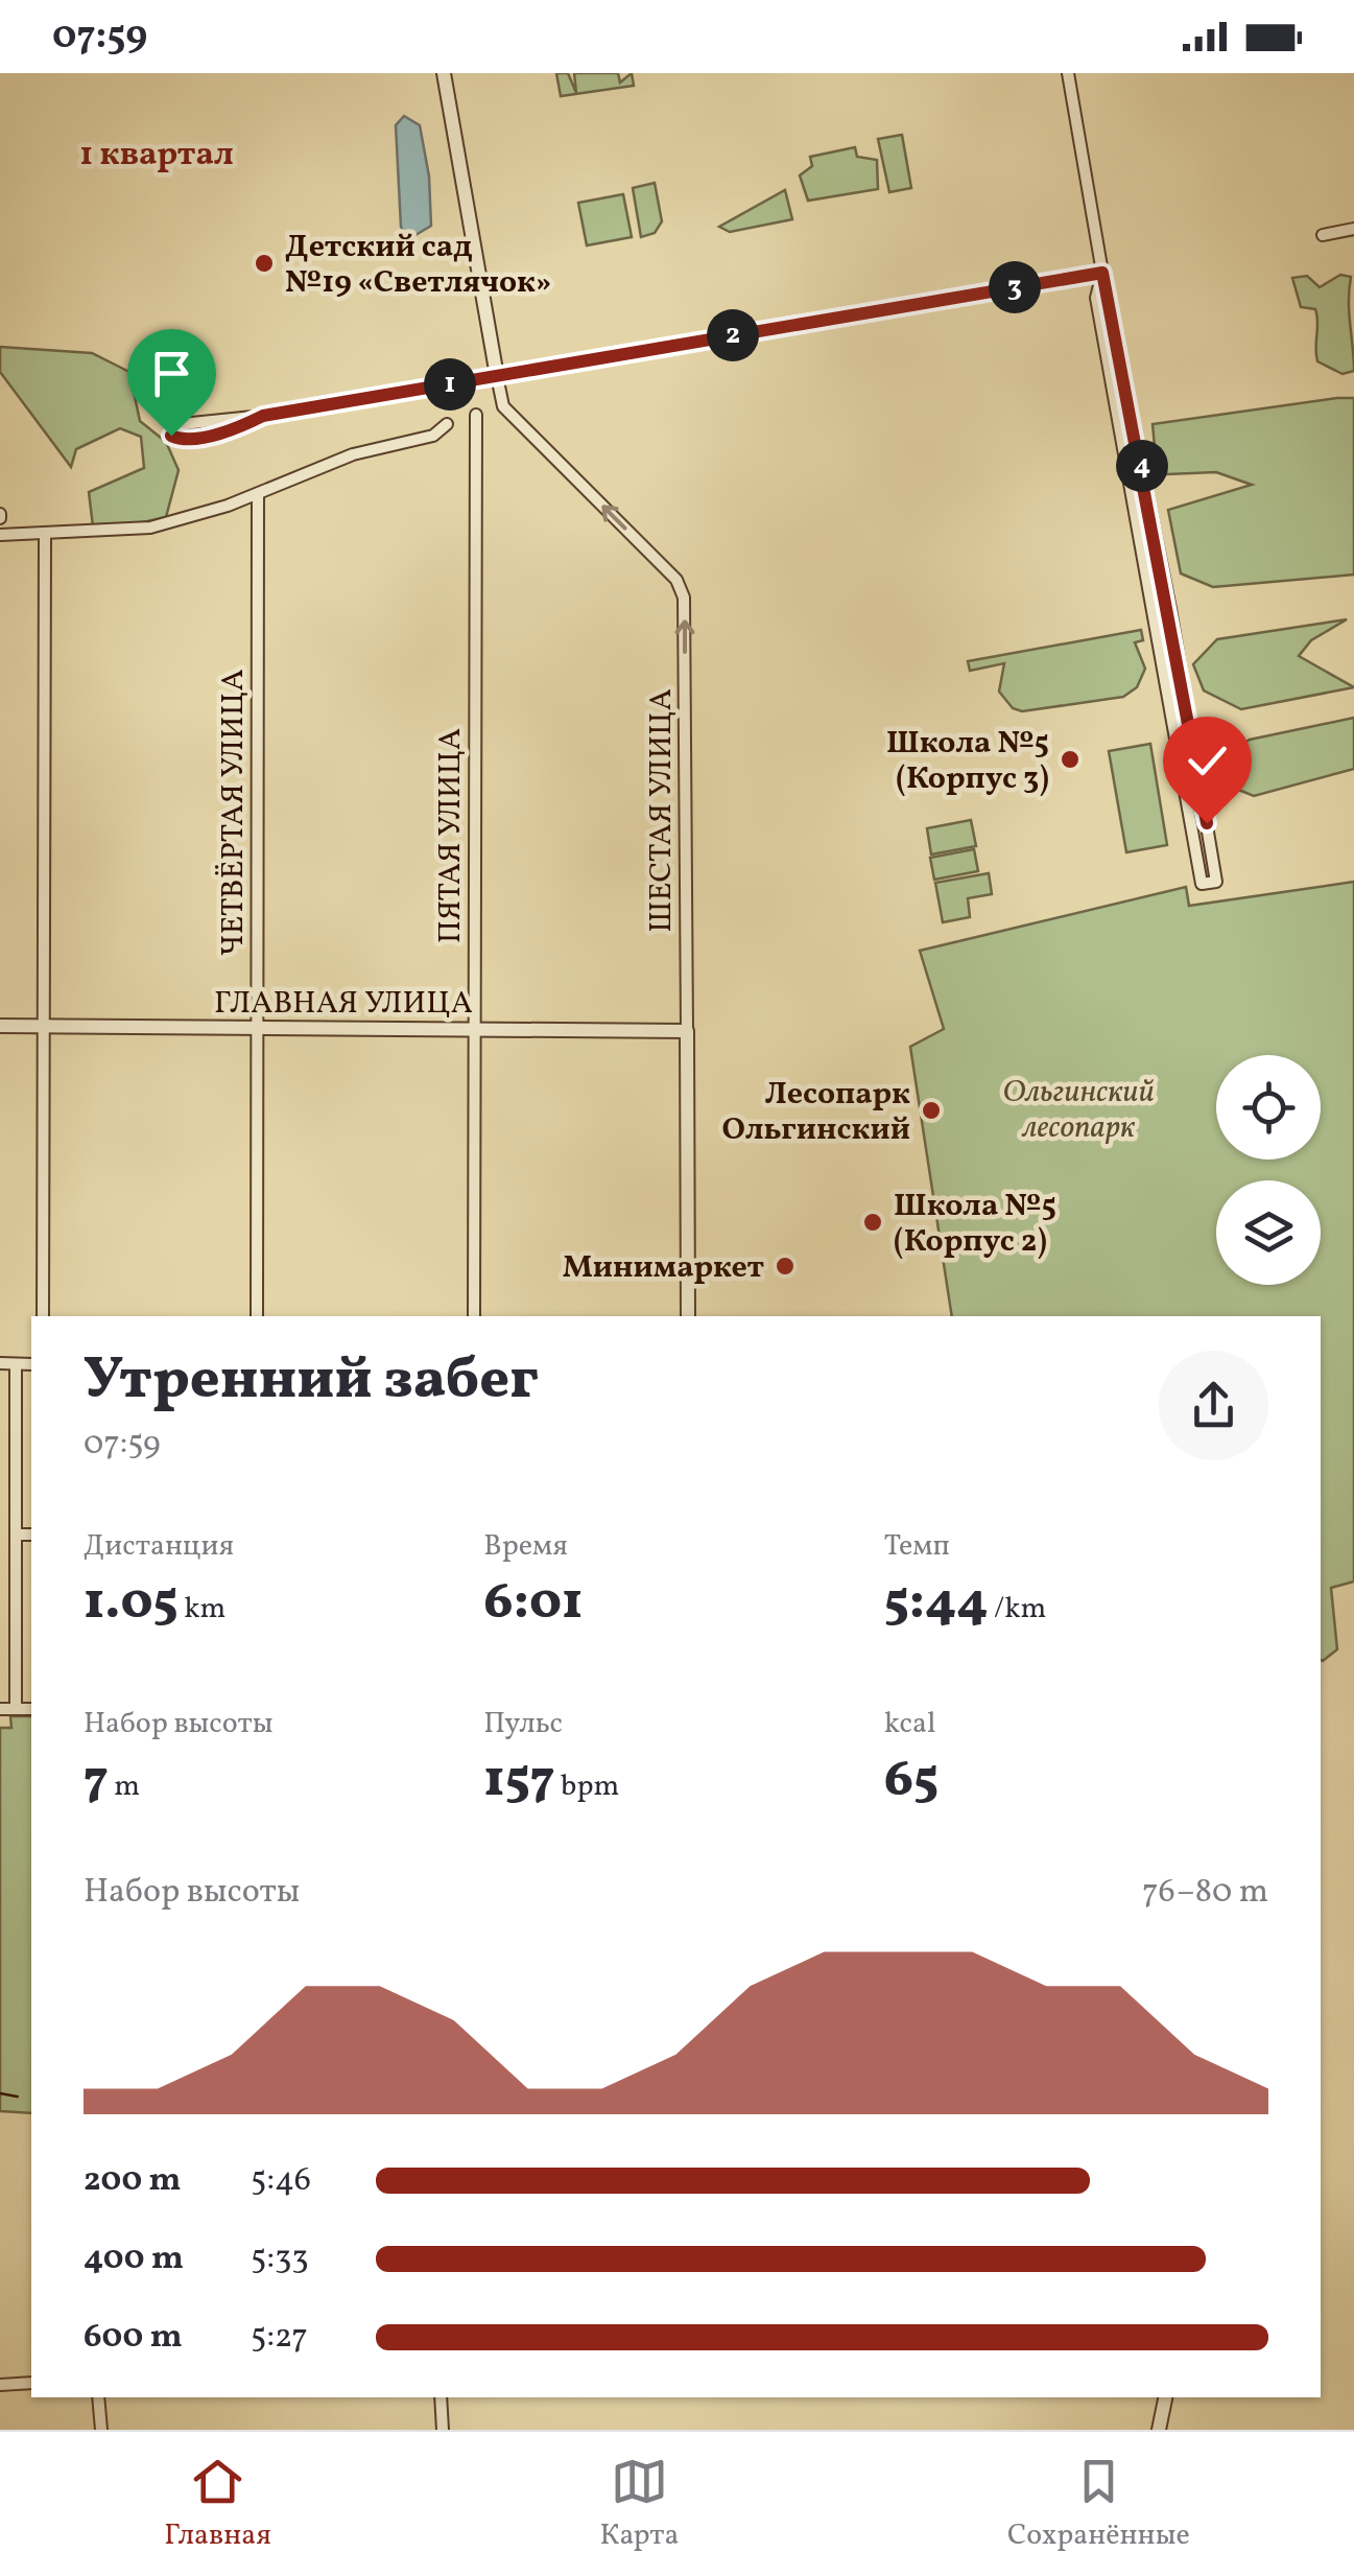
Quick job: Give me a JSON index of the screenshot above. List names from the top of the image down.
{
  "streets": {
    "street": [
      "ШЕСТАЯ УЛИЦА",
      "ЧЕТВЁРТАЯ УЛИЦА",
      "ПЯТАЯ УЛИЦА",
      "ГЛАВНАЯ УЛИЦА"
    ]
  },
  "crossings": [
    ["ШЕСТАЯ УЛИЦА", "ГЛАВНАЯ УЛИЦА"],
    ["ЧЕТВЁРТАЯ УЛИЦА", "ГЛАВНАЯ УЛИЦА"],
    ["ПЯТАЯ УЛИЦА", "ГЛАВНАЯ УЛИЦА"]
  ],
  "one_way": ["ШЕСТАЯ УЛИЦА"],
  "districts": ["1 квартал"],
  "parks": ["Ольгинский лесопарк"],
  "places": [
    "Детский сад №19 «Светлячок»",
    "Школа №5 (Корпус 3)",
    "Лесопарк Ольгинский",
    "Школа №5 (Корпус 2)",
    "Минимаркет"
  ],
  "page": {
    "status": "07:59",
    "pins": [
      "3",
      "2",
      "1",
      "4"
    ],
    "heading": ["Утренний забег", "07:59"],
    "stats": [
      ["Дистанция", "1.05 km"],
      ["Время", "6:01"],
      ["Темп", "5:44 /km"],
      ["Набор высоты", "7 m"],
      ["Пульс", "157 bpm"],
      ["kcal", "65"]
    ],
    "chart": ["Набор высоты", "76–80 m"],
    "list": [
      {
        "name": "200 m",
        "note": "5:46"
      },
      {
        "name": "400 m",
        "note": "5:33"
      },
      {
        "name": "600 m",
        "note": "5:27"
      }
    ],
    "tabs": ["Главная", "Карта", "Сохранённые"]
  }
}
